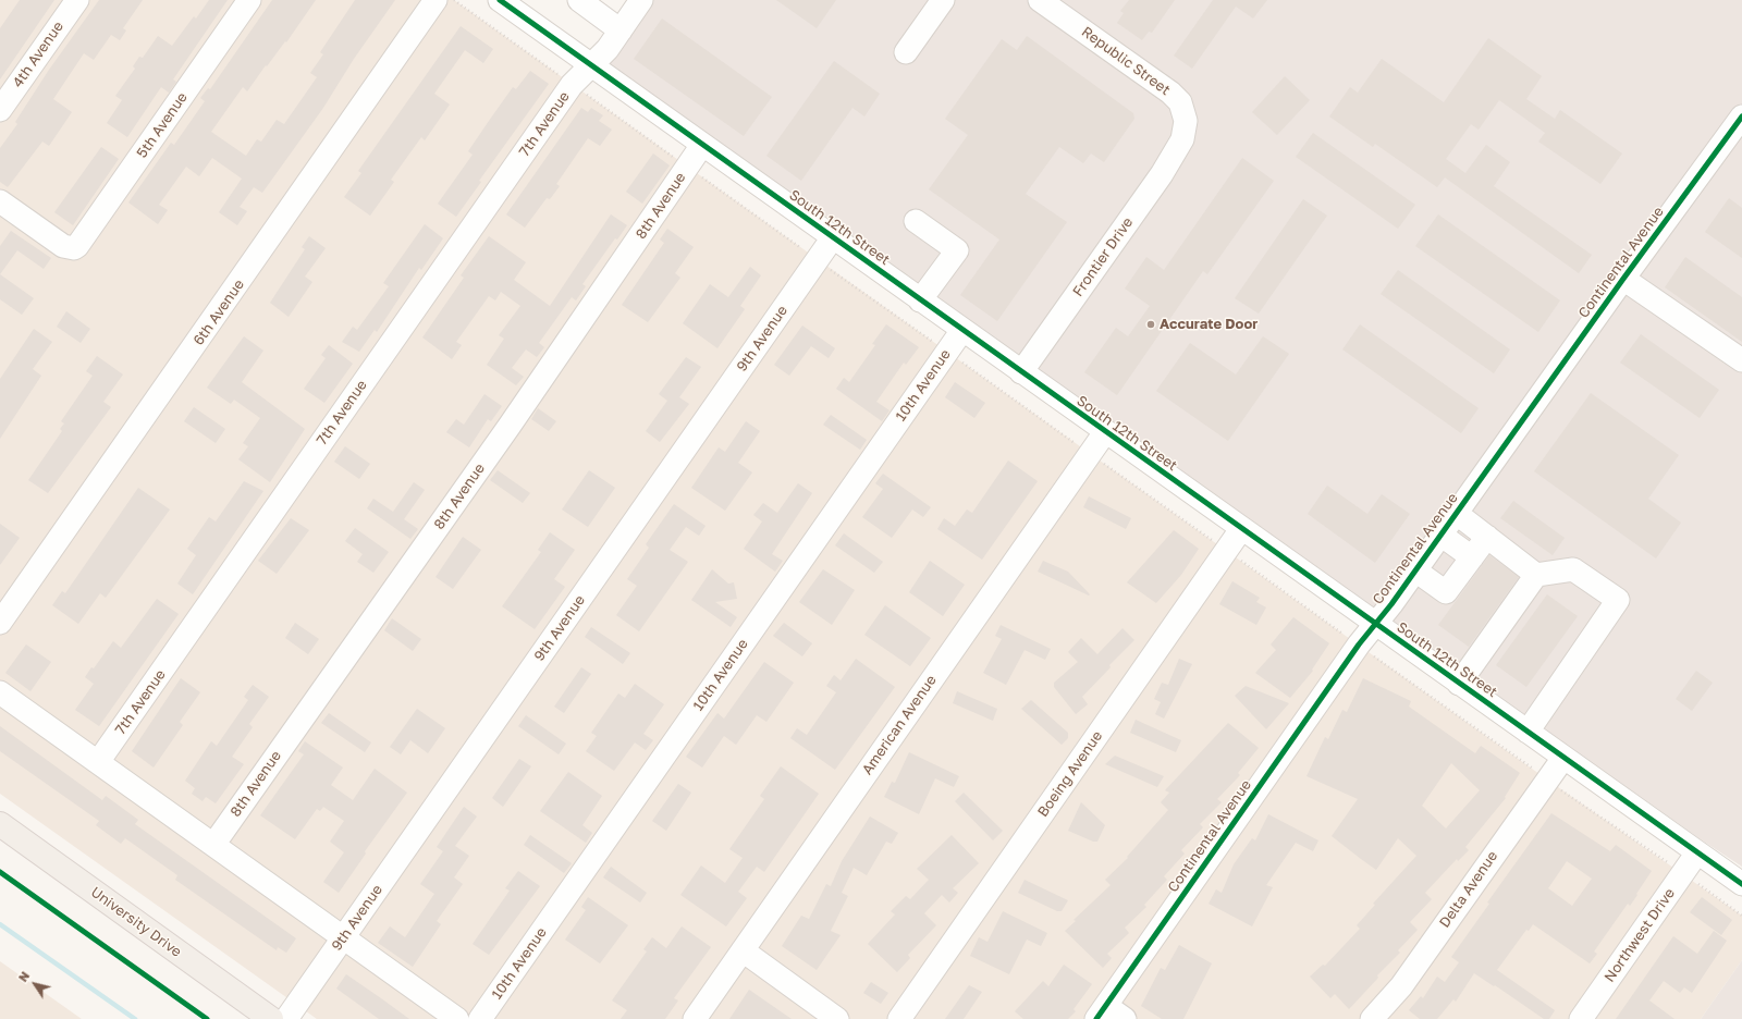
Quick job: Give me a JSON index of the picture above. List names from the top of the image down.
{
  "streets": {
    "main road": ["University Drive"],
    "street": [
      "4th Avenue",
      "Republic Street",
      "7th Avenue",
      "5th Avenue",
      "8th Avenue",
      "South 12th Street",
      "Frontier Drive",
      "Continental Avenue",
      "6th Avenue",
      "9th Avenue",
      "10th Avenue",
      "American Avenue",
      "Boeing Avenue",
      "Delta Avenue",
      "Northwest Drive"
    ]
  },
  "crossings": [
    ["Republic Street", "Frontier Drive"],
    ["7th Avenue", "South 12th Street"],
    ["8th Avenue", "South 12th Street"],
    ["South 12th Street", "Frontier Drive"],
    ["South 12th Street", "Continental Avenue"],
    ["South 12th Street", "9th Avenue"],
    ["South 12th Street", "10th Avenue"],
    ["South 12th Street", "American Avenue"],
    ["South 12th Street", "Boeing Avenue"],
    ["South 12th Street", "Delta Avenue"],
    ["South 12th Street", "Northwest Drive"]
  ],
  "places": ["Accurate Door"],
  "north": "top left"
}
